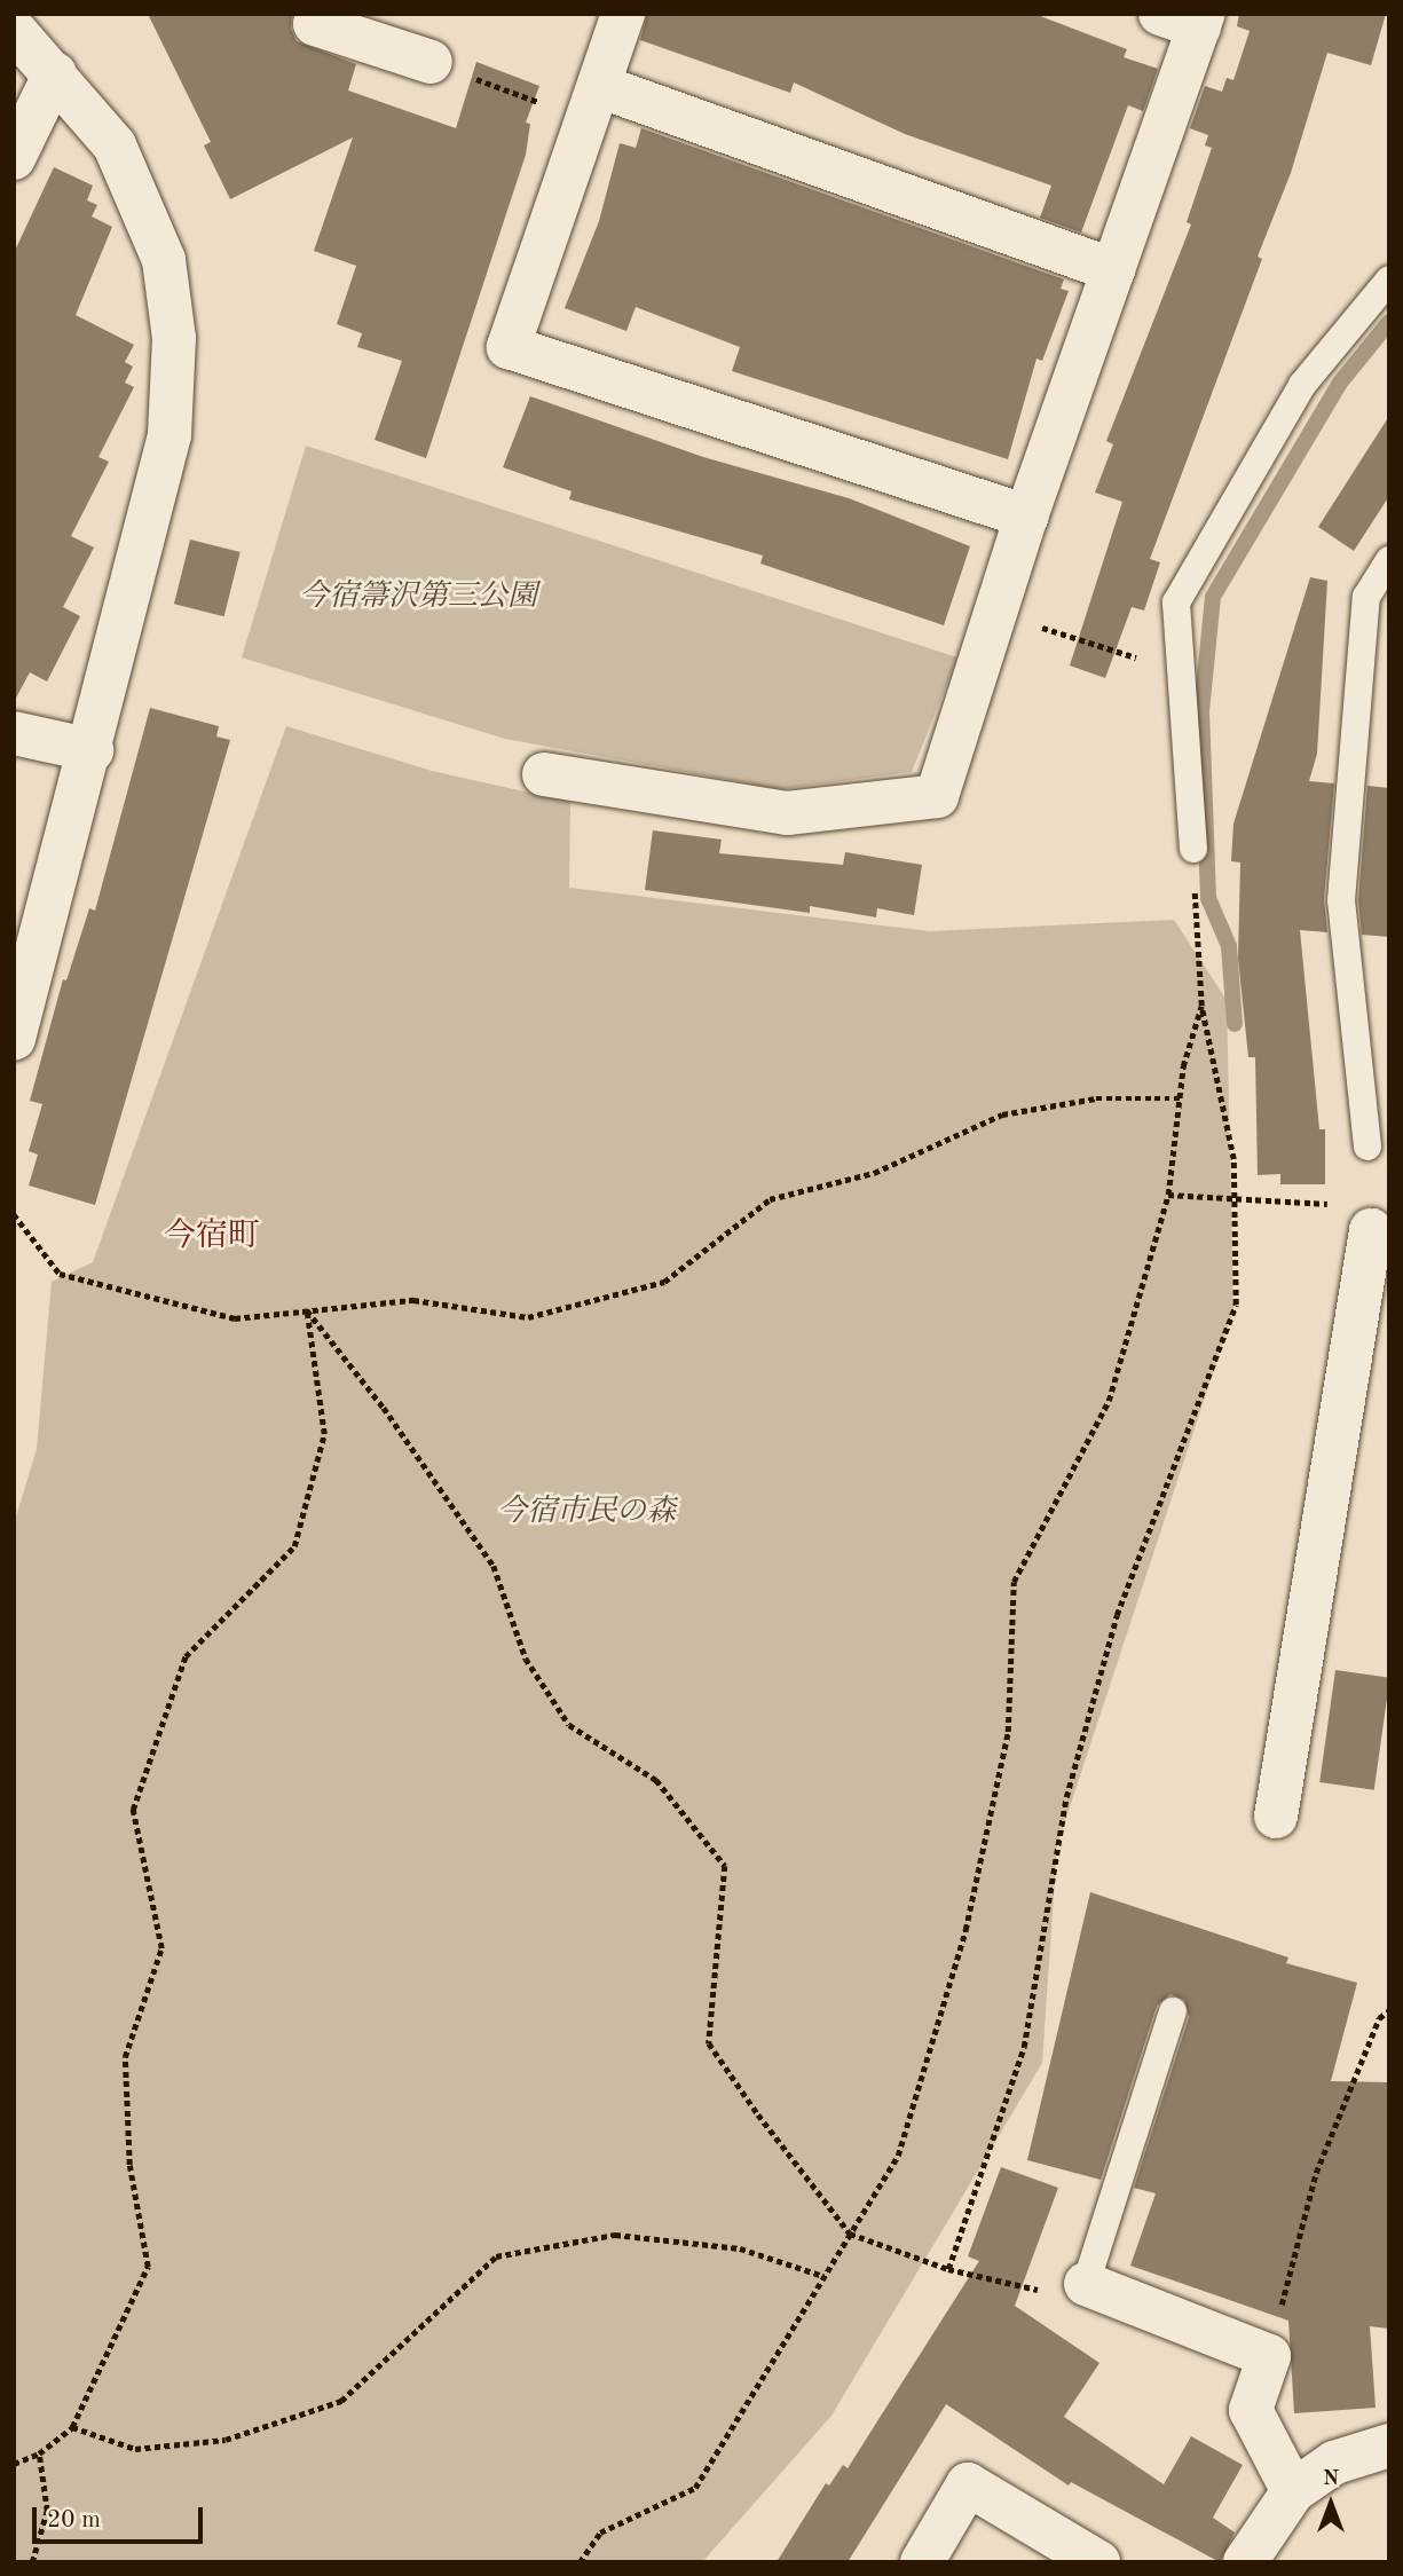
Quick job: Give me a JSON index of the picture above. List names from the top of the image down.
{
  "districts": ["今宿町"],
  "parks": ["今宿箒沢第三公園", "今宿市民の森"],
  "scale_bar": "20 m",
  "north": "top"
}
